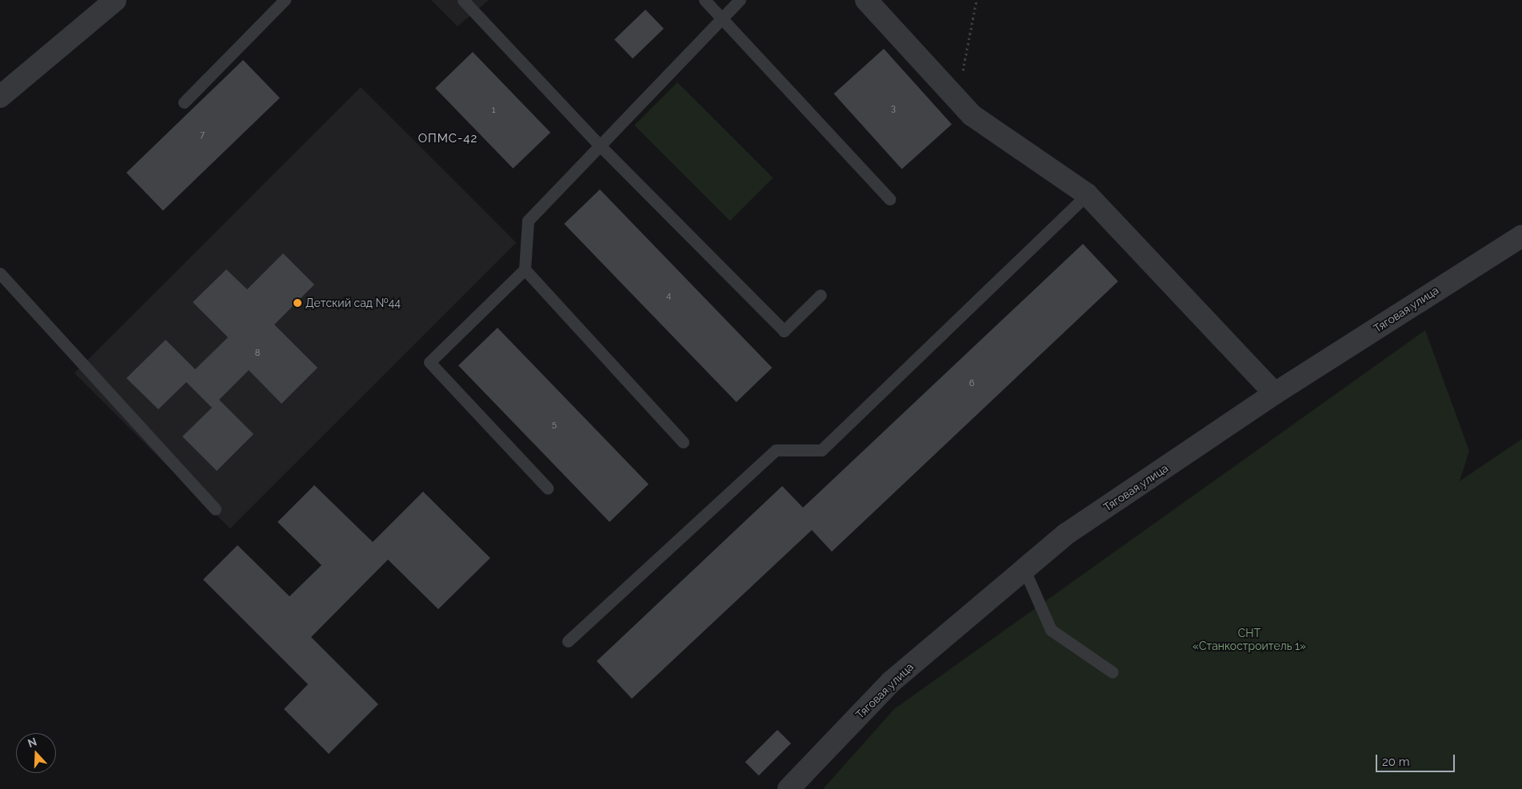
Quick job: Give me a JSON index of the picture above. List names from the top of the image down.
{
  "streets": {
    "street": ["Тяговая улица"]
  },
  "districts": ["ОПМС-42"],
  "parks": ["СНТ «Станкостроитель 1»"],
  "places": ["Детский сад №44"],
  "house_numbers": [
    "3",
    "1",
    "7",
    "4",
    "8",
    "6",
    "5"
  ],
  "scale_bar": "20 m",
  "north": "top"
}
